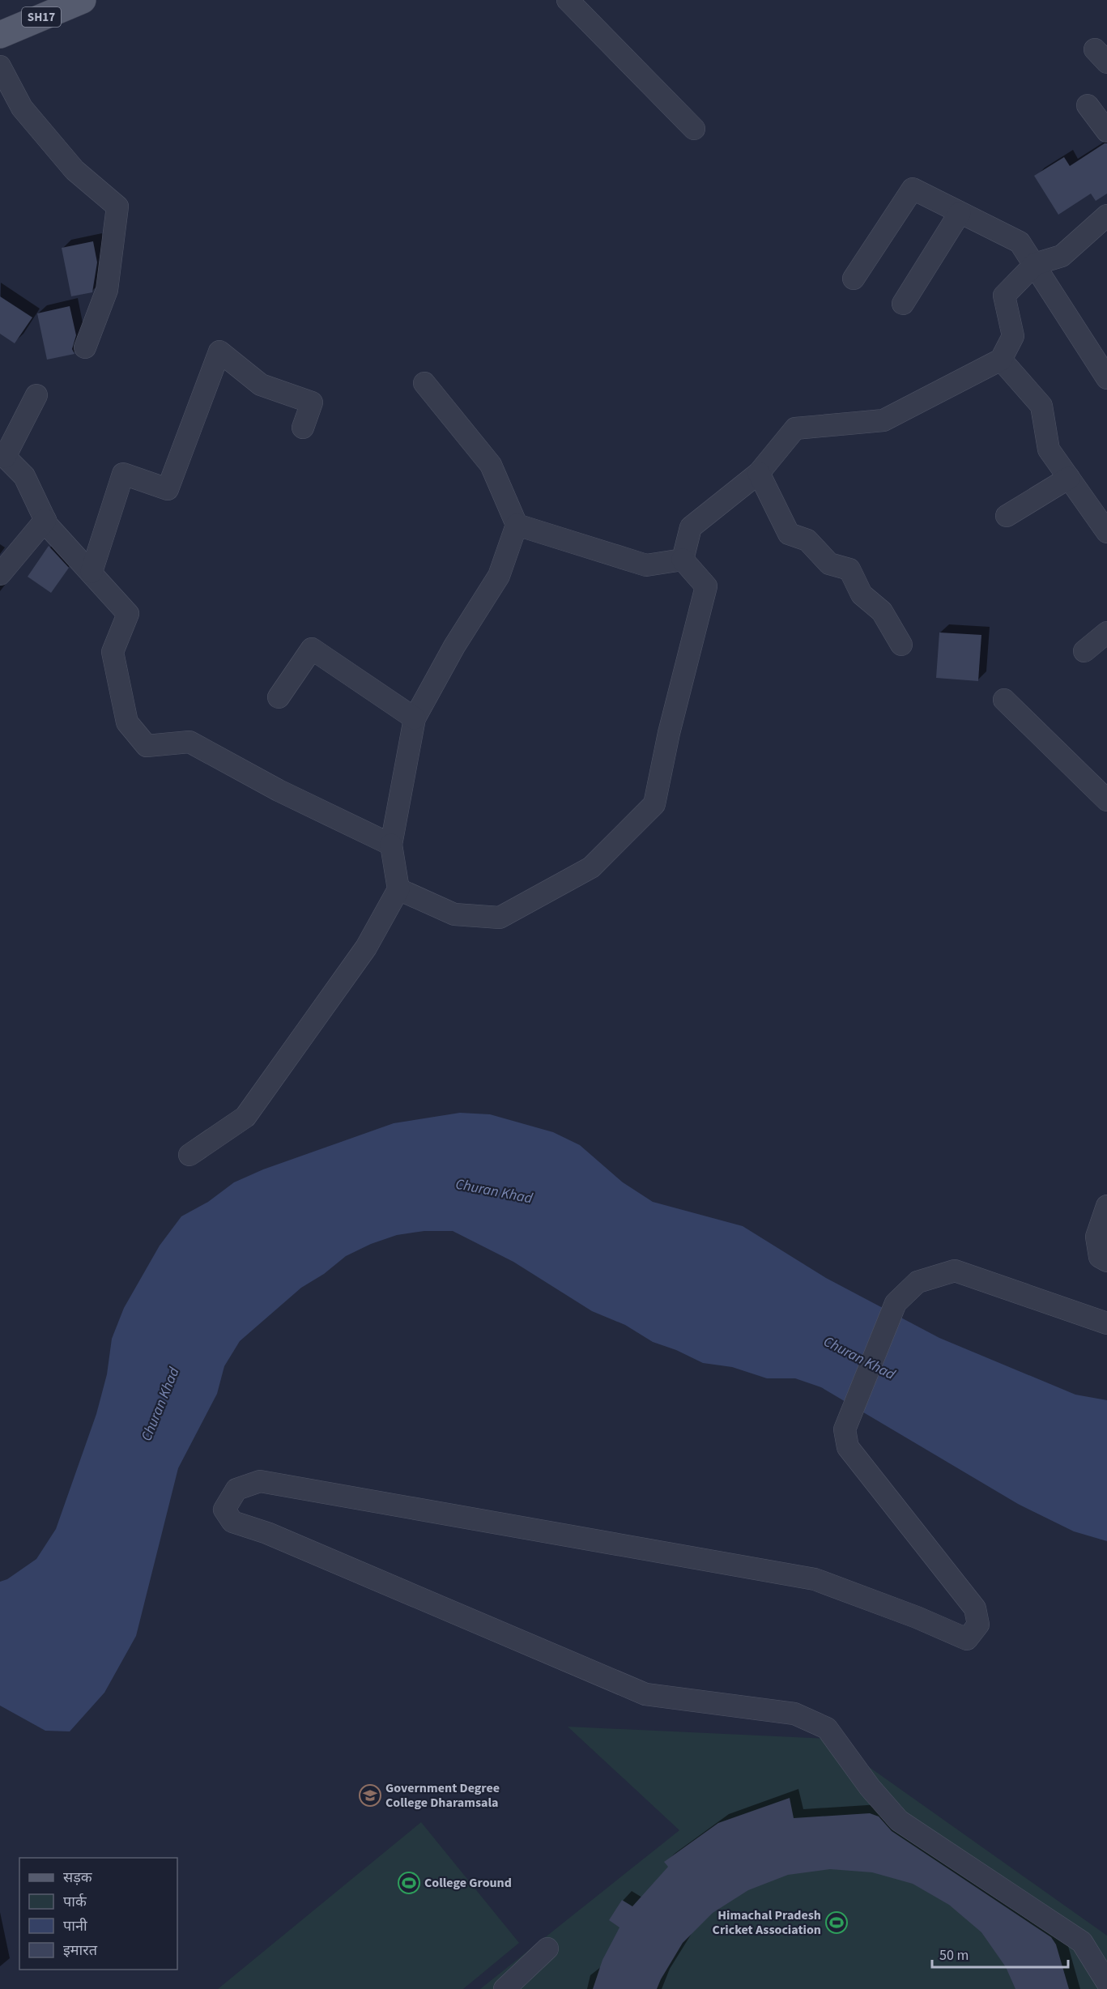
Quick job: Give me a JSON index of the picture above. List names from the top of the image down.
{
  "streets": {
    "main road": ["SH17"]
  },
  "water": ["Churan Khad"],
  "places": {
    "school or university": ["Government Degree College Dharamsala"],
    "sports": ["College Ground", "Himachal Pradesh Cricket Association"]
  },
  "legend": [
    "सड़क",
    "पार्क",
    "पानी",
    "इमारत"
  ],
  "scale_bar": "50 m"
}
